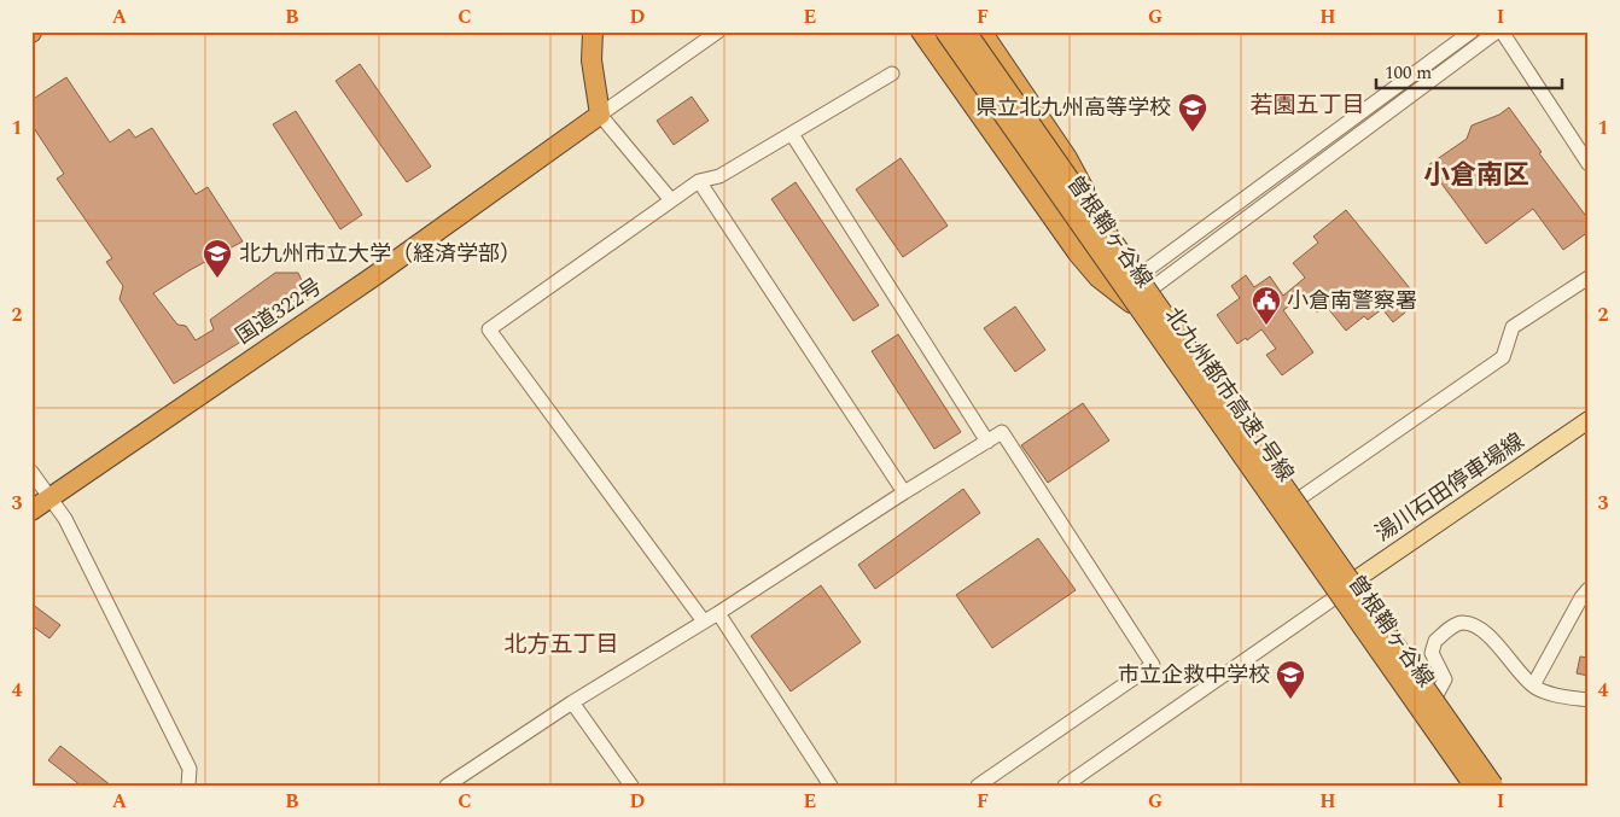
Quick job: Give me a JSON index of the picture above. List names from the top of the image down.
{
  "streets": {
    "highway": ["国道322号", "北九州都市高速1号線"],
    "main road": ["曽根鞘ヶ谷線", "湯川石田停車場線"]
  },
  "crossings": [
    ["曽根鞘ヶ谷線", "北九州都市高速1号線"],
    ["曽根鞘ヶ谷線", "湯川石田停車場線"]
  ],
  "districts": ["若園五丁目", "小倉南区", "北方五丁目"],
  "places": {
    "school or university": ["県立北九州高等学校", "北九州市立大学（経済学部）", "市立企救中学校"],
    "public building": ["小倉南警察署"]
  },
  "scale_bar": "100 m",
  "grid": {
    "columns": [
      "A",
      "B",
      "C",
      "D",
      "E",
      "F",
      "G",
      "H",
      "I"
    ],
    "rows": [
      "1",
      "2",
      "3",
      "4"
    ]
  }
}
